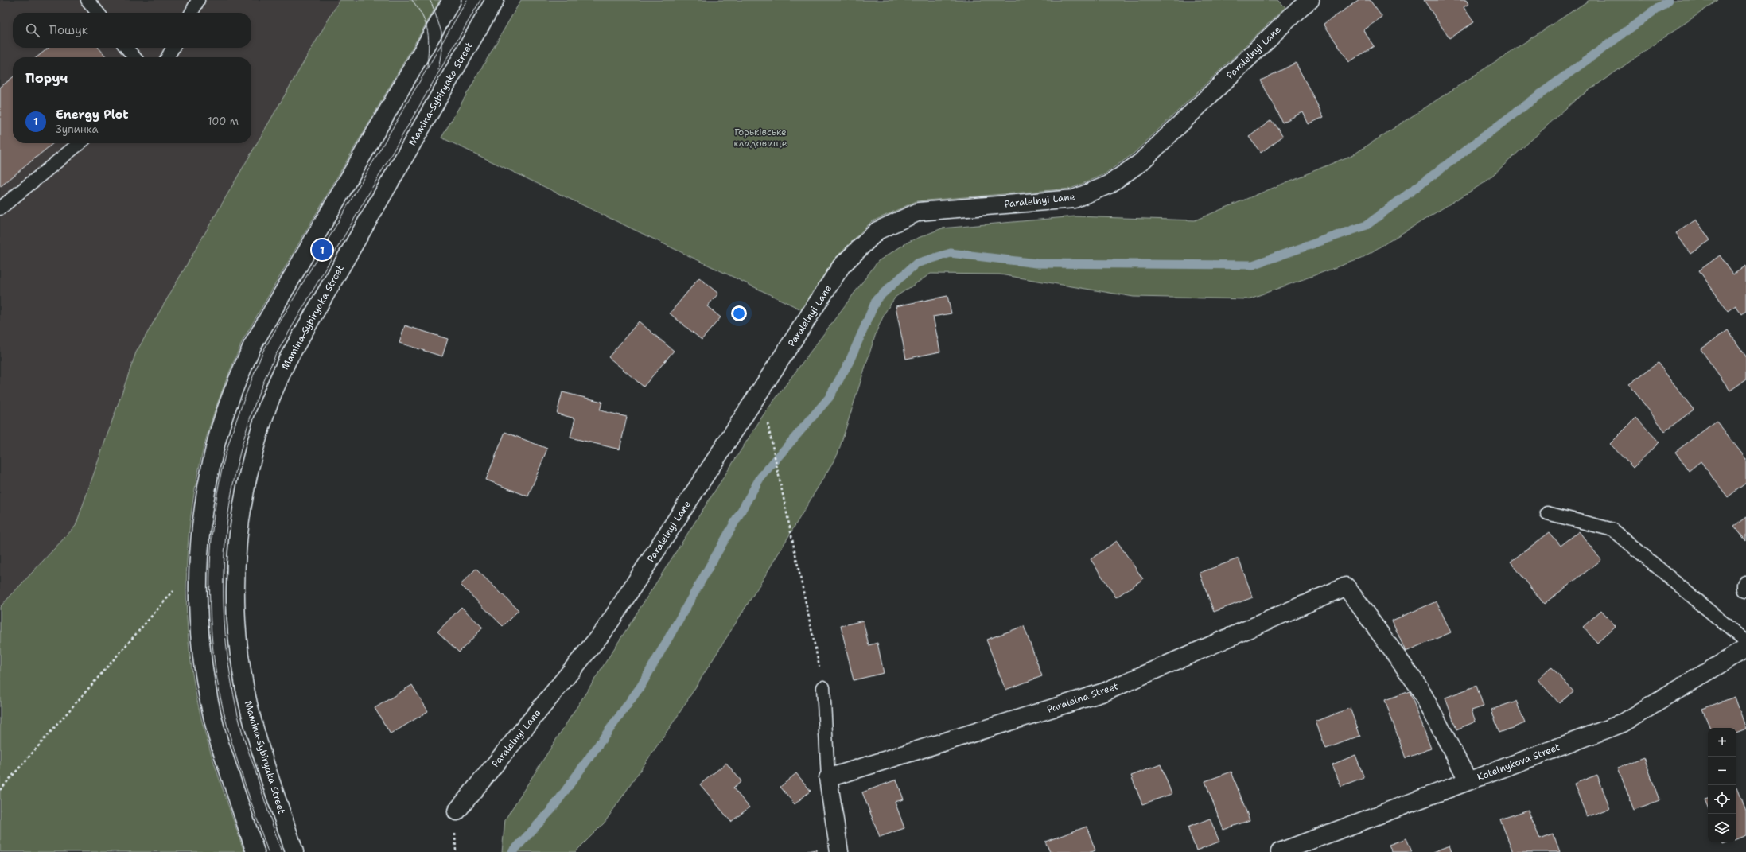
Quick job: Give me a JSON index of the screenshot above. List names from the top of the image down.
{
  "streets": {
    "street": [
      "Paralelnyi Lane",
      "Mamina-Sybiryaka Street",
      "Paralelna Street",
      "Kotelnykova Street"
    ]
  },
  "crossings": [
    ["Paralelna Street", "Kotelnykova Street"]
  ],
  "parks": ["Горьківське кладовище"],
  "page": {
    "search": "Пошук",
    "heading": "Поруч",
    "list": [
      {
        "mark": "1",
        "name": "Energy Plot",
        "note": "Зупинка",
        "value": "100 m"
      }
    ],
    "pins": "1",
    "map_buttons": ["+", "−"]
  }
}
